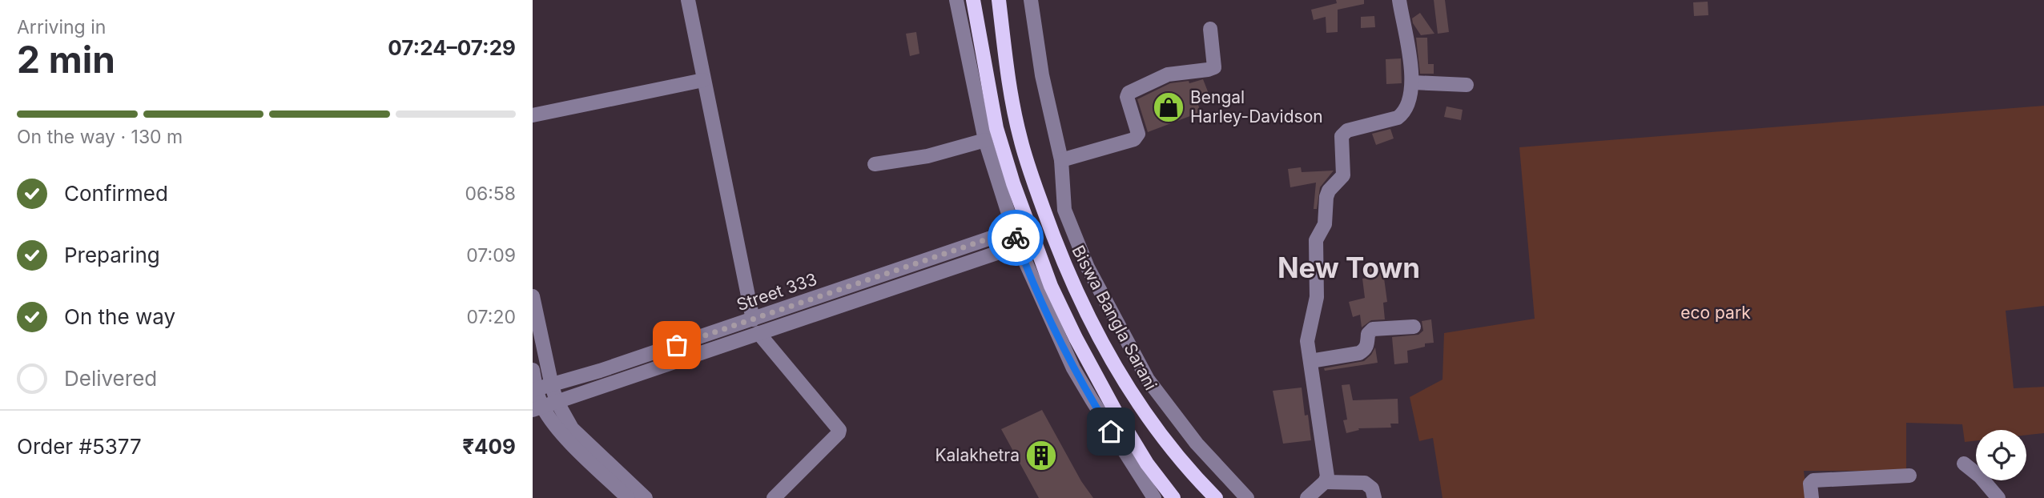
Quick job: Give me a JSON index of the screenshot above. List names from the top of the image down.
{
  "streets": {
    "main road": ["Biswa Bangla Sarani"],
    "street": ["Street 333"]
  },
  "districts": ["New Town"],
  "parks": ["eco park"],
  "places": {
    "shop": ["Bengal Harley-Davidson"],
    "building": ["Kalakhetra"]
  },
  "page": {
    "heading": ["2 min", "Arriving in", "07:24–07:29"],
    "panel": ["Order #5377", "₹409"],
    "bar": "On the way · 130 m",
    "list": [
      ["Confirmed", "06:58"],
      ["Preparing", "07:09"],
      ["On the way", "07:20"],
      "Delivered"
    ]
  }
}
